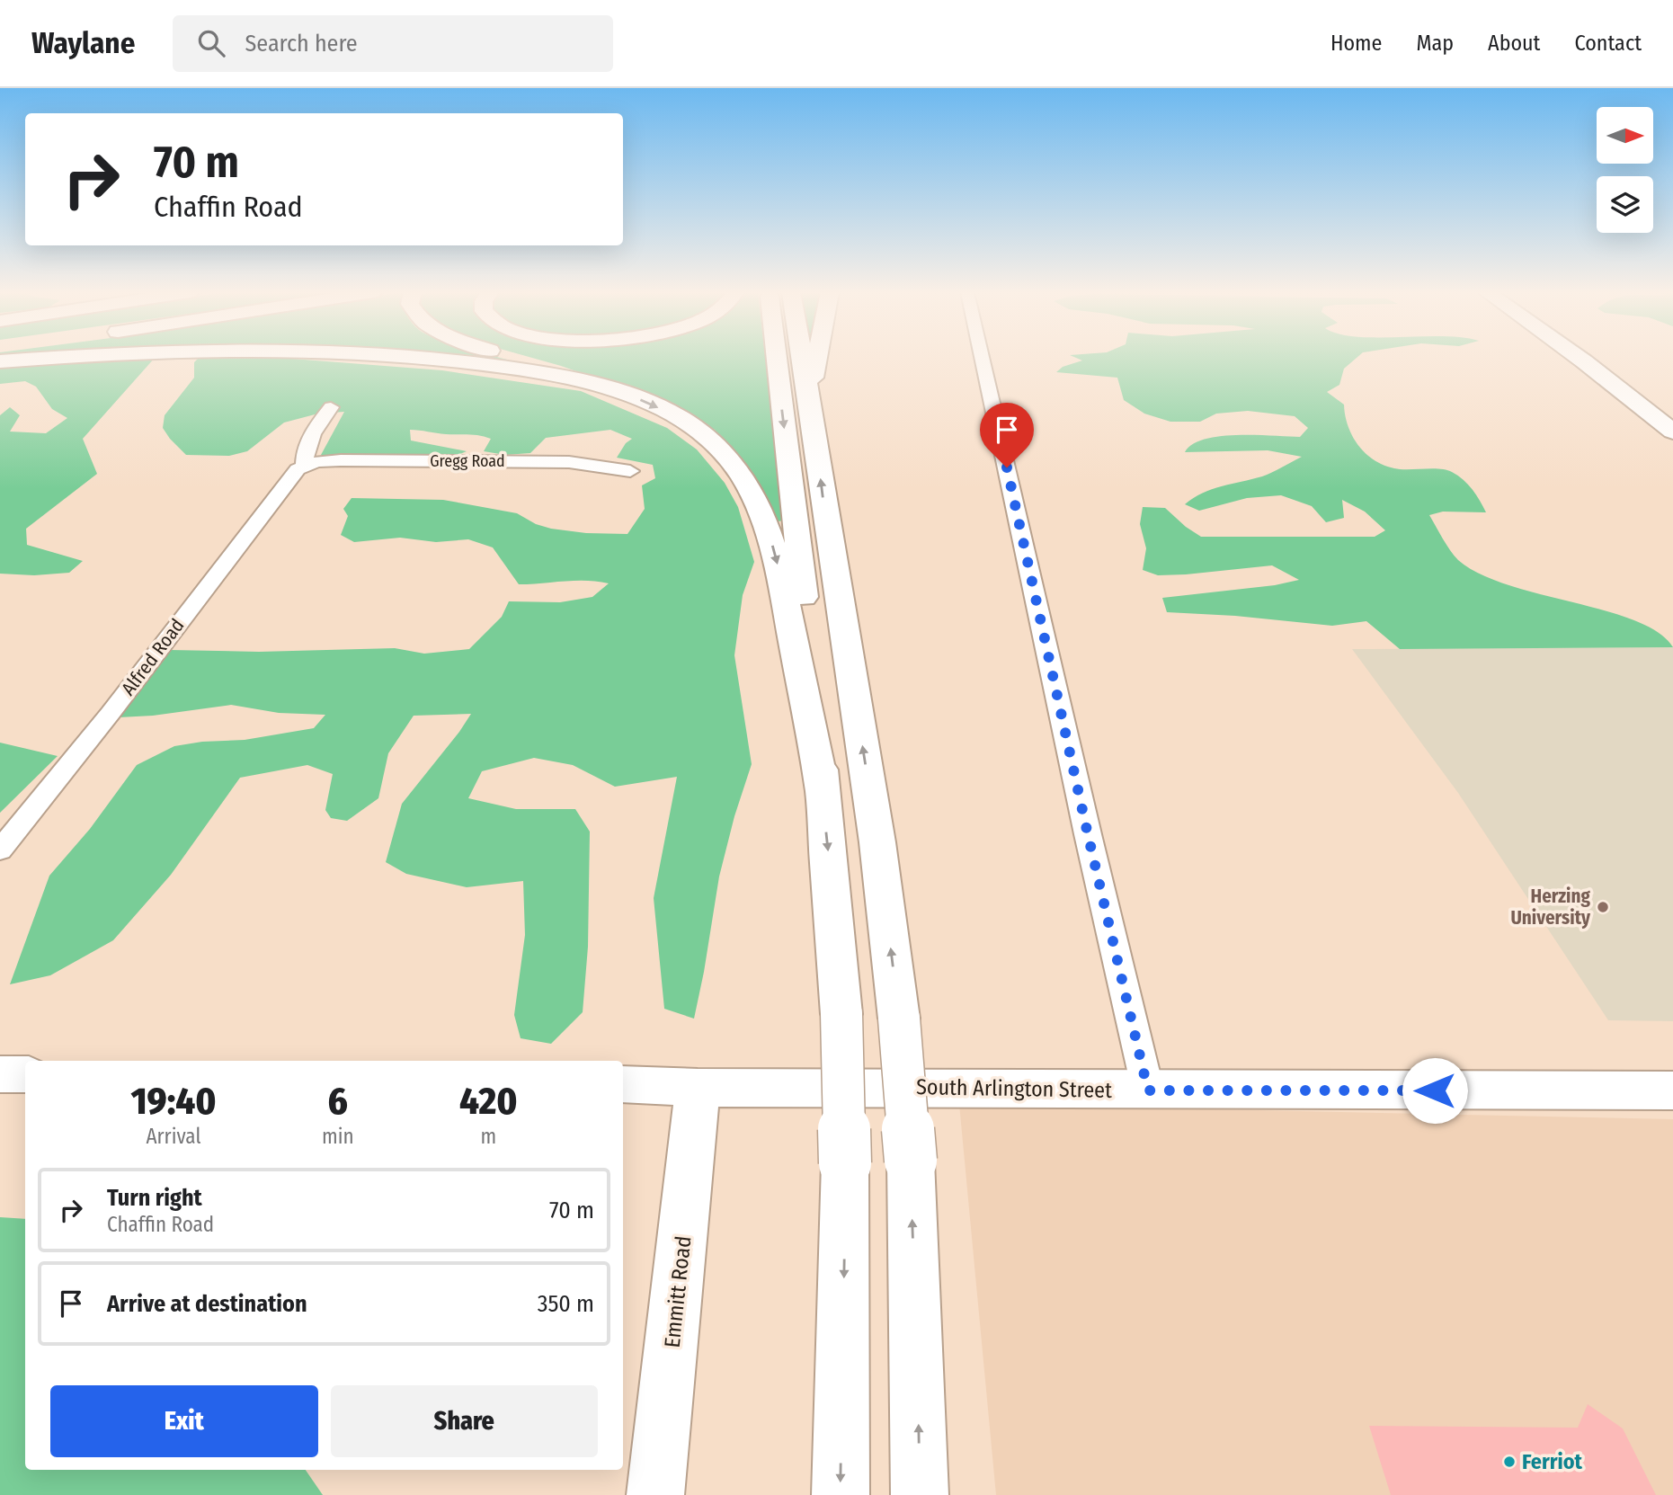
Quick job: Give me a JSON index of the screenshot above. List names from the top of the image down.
{
  "streets": {
    "main road": ["South Arlington Street", "Emmitt Road"],
    "street": ["Gregg Road", "Alfred Road"]
  },
  "crossings": [
    ["Gregg Road", "Alfred Road"],
    ["South Arlington Street", "Emmitt Road"]
  ],
  "places": ["Herzing University", "Ferriot"],
  "north": "right",
  "page": {
    "header": "Waylane",
    "search": "Search here",
    "nav": [
      "Home",
      "Map",
      "About",
      "Contact"
    ],
    "turn": ["70 m", "Chaffin Road"],
    "eta": [
      "19:40",
      "Arrival",
      "6",
      "min",
      "420",
      "m"
    ],
    "list": [
      {
        "name": "Turn right",
        "note": "Chaffin Road",
        "value": "70 m"
      },
      {
        "name": "Arrive at destination",
        "value": "350 m"
      }
    ],
    "buttons": ["Exit", "Share"]
  }
}
